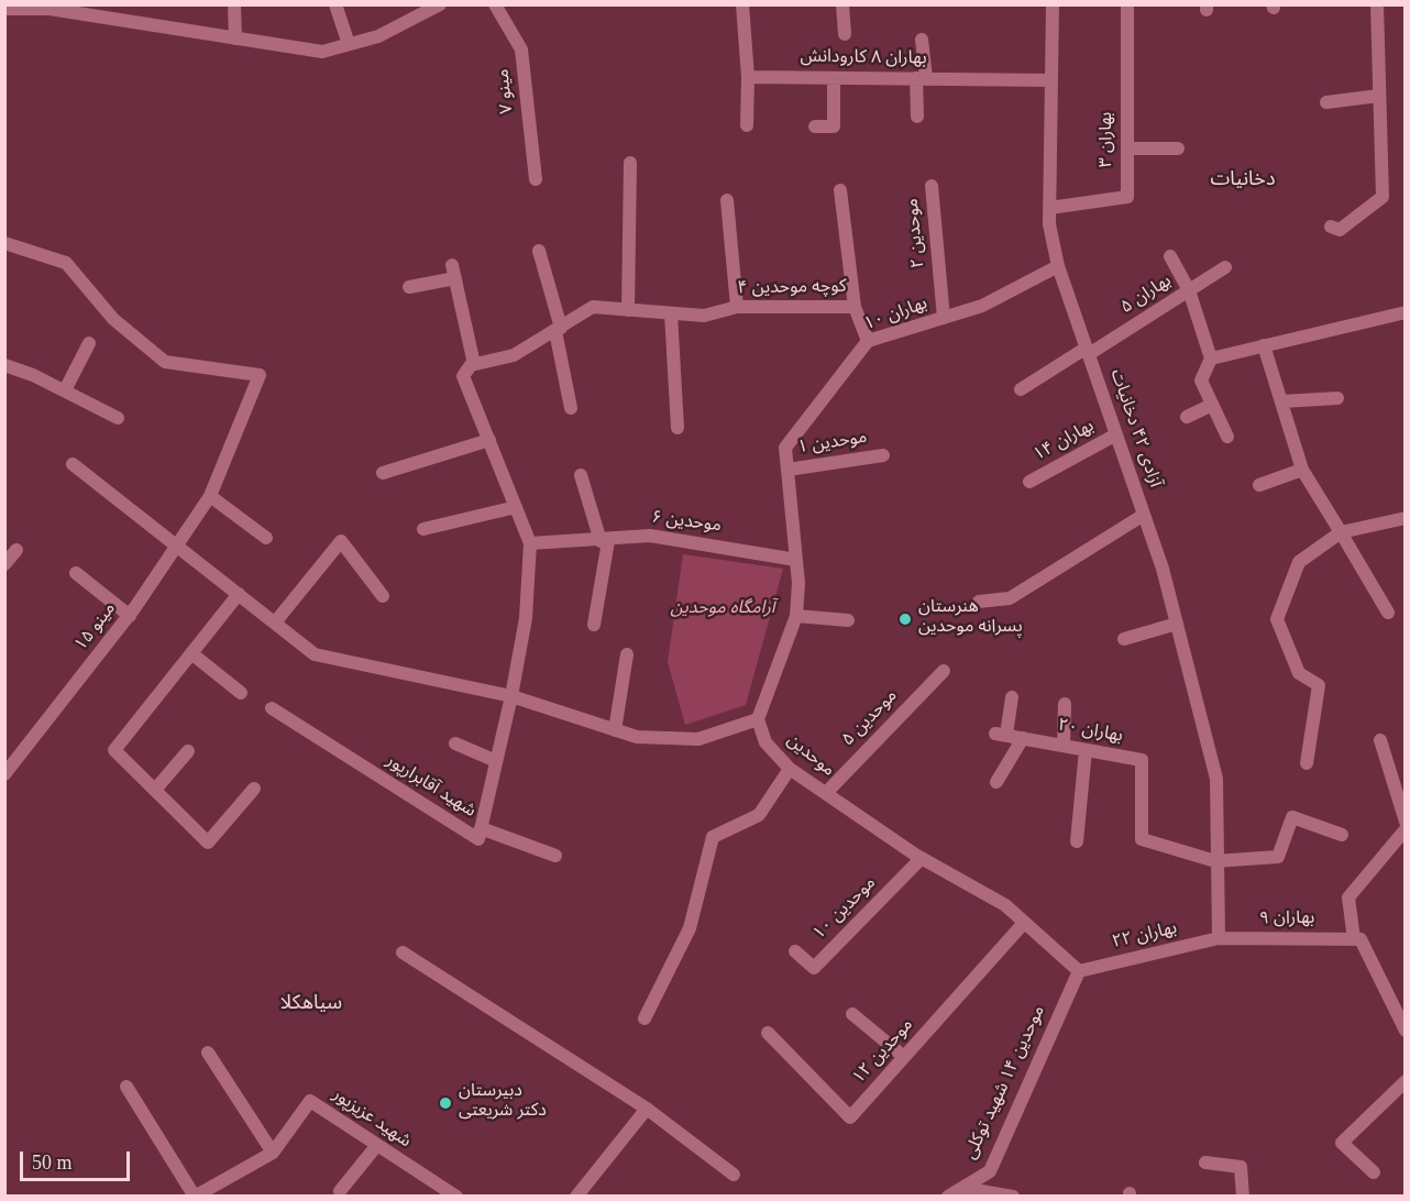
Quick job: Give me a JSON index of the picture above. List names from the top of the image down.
{
  "streets": {
    "street": [
      "بهاران ۸ کارودانش",
      "مینو ۷",
      "بهاران ۳",
      "موحدین ۲",
      "کوچه موحدین ۴",
      "بهاران ۵",
      "بهاران ۱۰",
      "آزادی ۴۲ دخانیات",
      "بهاران ۱۴",
      "موحدین ۱",
      "موحدین ۶",
      "مینو ۱۵",
      "موحدین ۵",
      "بهاران ۲۰",
      "موحدین",
      "شهید آقابرارپور",
      "موحدین ۱۰",
      "بهاران ۹",
      "بهاران ۲۲",
      "موحدین ۱۲",
      "موحدین ۱۴ شهید توکلی",
      "شهید عزیزپور"
    ]
  },
  "crossings": [
    ["بهاران ۸ کارودانش", "آزادی ۴۲ دخانیات"],
    ["بهاران ۳", "آزادی ۴۲ دخانیات"],
    ["موحدین ۲", "بهاران ۱۰"],
    ["کوچه موحدین ۴", "بهاران ۱۰"],
    ["بهاران ۵", "آزادی ۴۲ دخانیات"],
    ["بهاران ۱۰", "آزادی ۴۲ دخانیات"],
    ["بهاران ۱۰", "موحدین ۱"],
    ["آزادی ۴۲ دخانیات", "بهاران ۱۴"],
    ["آزادی ۴۲ دخانیات", "بهاران ۲۰"],
    ["آزادی ۴۲ دخانیات", "بهاران ۹"],
    ["آزادی ۴۲ دخانیات", "بهاران ۲۲"],
    ["موحدین ۶", "شهید آقابرارپور"],
    ["موحدین ۵", "موحدین"],
    ["موحدین", "موحدین ۱۰"],
    ["موحدین", "بهاران ۲۲"],
    ["موحدین", "موحدین ۱۲"],
    ["موحدین", "موحدین ۱۴ شهید توکلی"],
    ["بهاران ۹", "بهاران ۲۲"],
    ["بهاران ۲۲", "موحدین ۱۴ شهید توکلی"]
  ],
  "districts": ["دخانیات", "سیاهکلا"],
  "parks": ["آرامگاه موحدین"],
  "places": ["هنرستان پسرانه موحدین", "دبیرستان دکتر شریعتی"],
  "scale_bar": "50 m"
}
